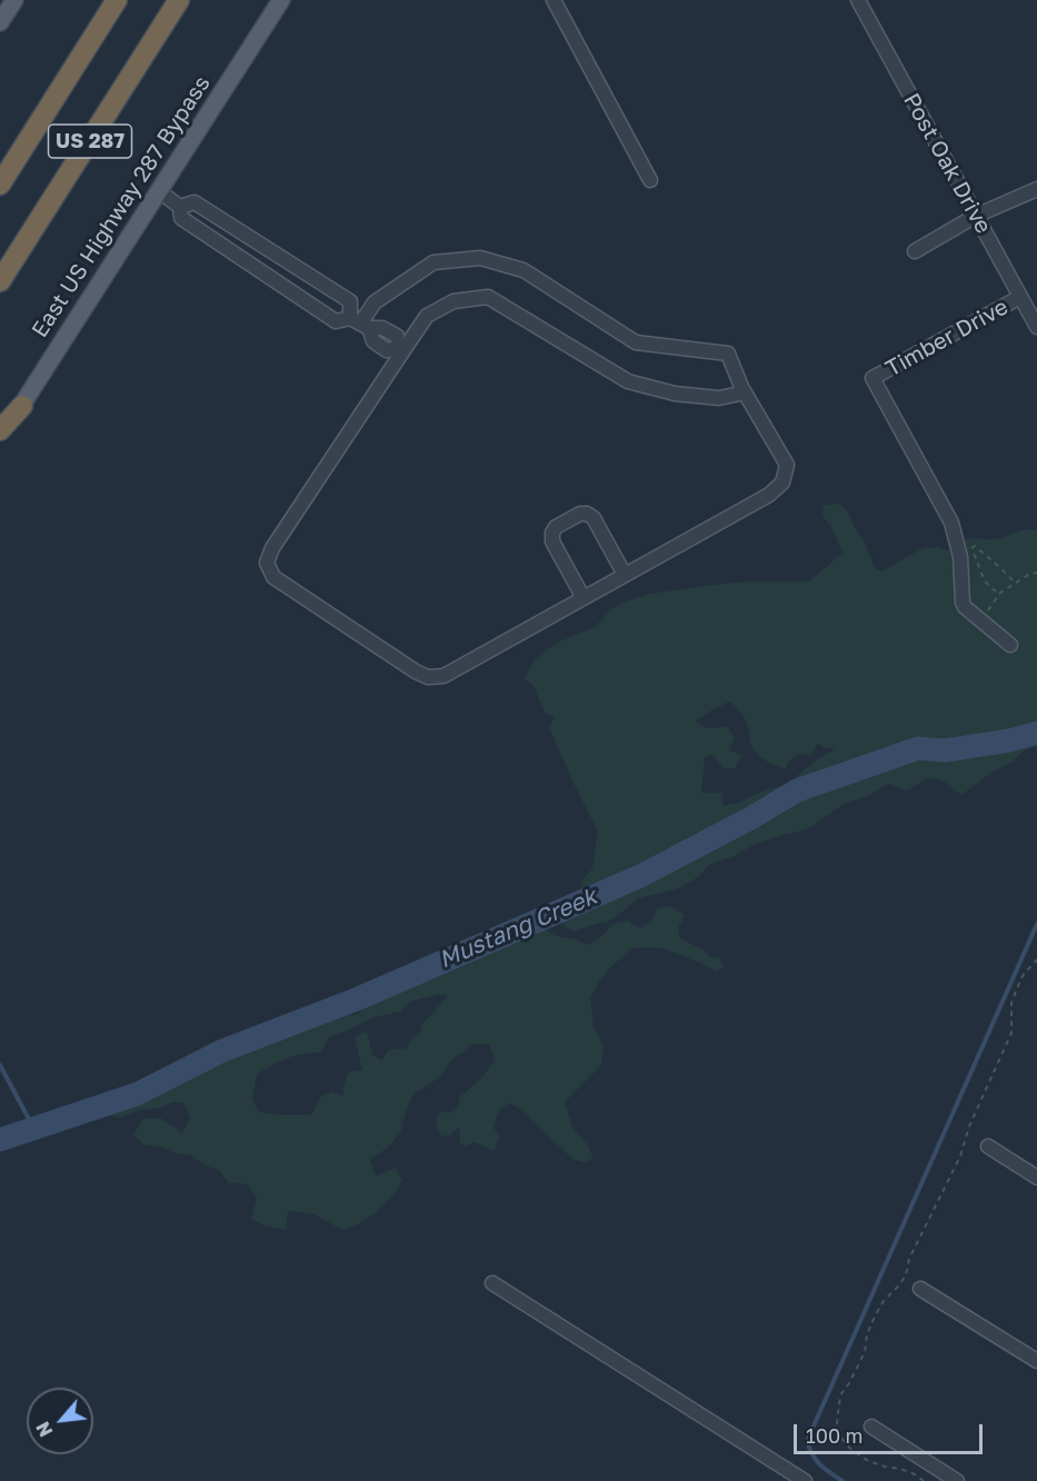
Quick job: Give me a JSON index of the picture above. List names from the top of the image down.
{
  "streets": {
    "highway": ["US 287"],
    "main road": ["East US Highway 287 Bypass"],
    "street": ["Post Oak Drive", "Timber Drive"]
  },
  "crossings": [
    ["Post Oak Drive", "Timber Drive"]
  ],
  "water": ["Mustang Creek"],
  "scale_bar": "100 m",
  "north": "bottom left"
}
